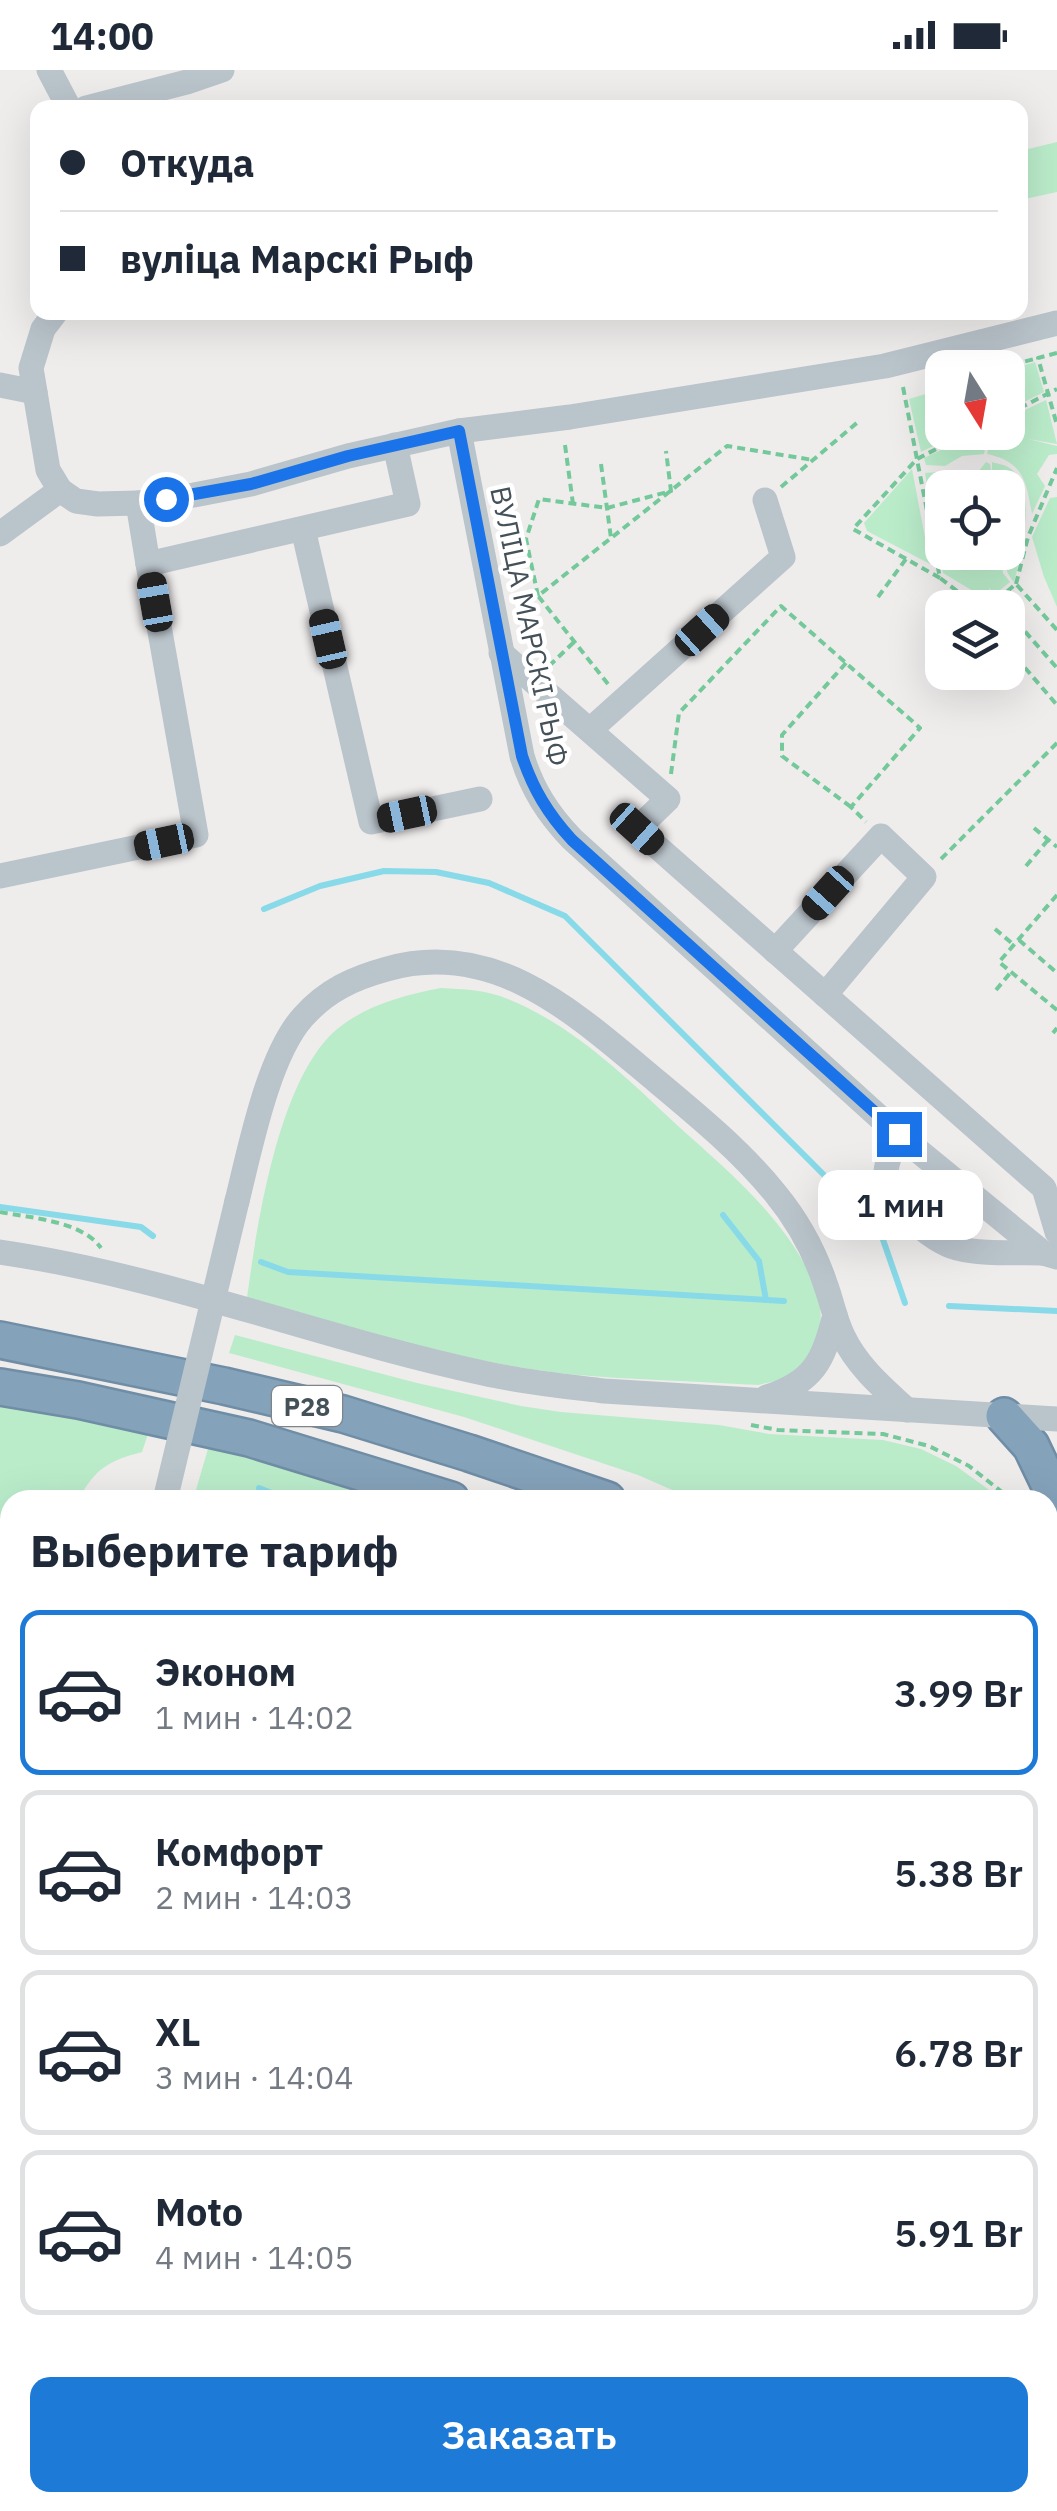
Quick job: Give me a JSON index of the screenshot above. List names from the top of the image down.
{
  "streets": {
    "highway": ["Р28"],
    "street": ["ВУЛІЦА МАРСКІ РЫФ"]
  },
  "north": "bottom",
  "page": {
    "status": "14:00",
    "banner": ["Откуда", "вуліца Марскі Рыф"],
    "bubble": "1 мин",
    "heading": "Выберите тариф",
    "list": [
      {
        "name": "Эконом",
        "note": "1 мин · 14:02",
        "value": "3.99 Br"
      },
      {
        "name": "Комфорт",
        "note": "2 мин · 14:03",
        "value": "5.38 Br"
      },
      {
        "name": "XL",
        "note": "3 мин · 14:04",
        "value": "6.78 Br"
      },
      {
        "name": "Moto",
        "note": "4 мин · 14:05",
        "value": "5.91 Br"
      }
    ],
    "buttons": "Заказать"
  }
}
